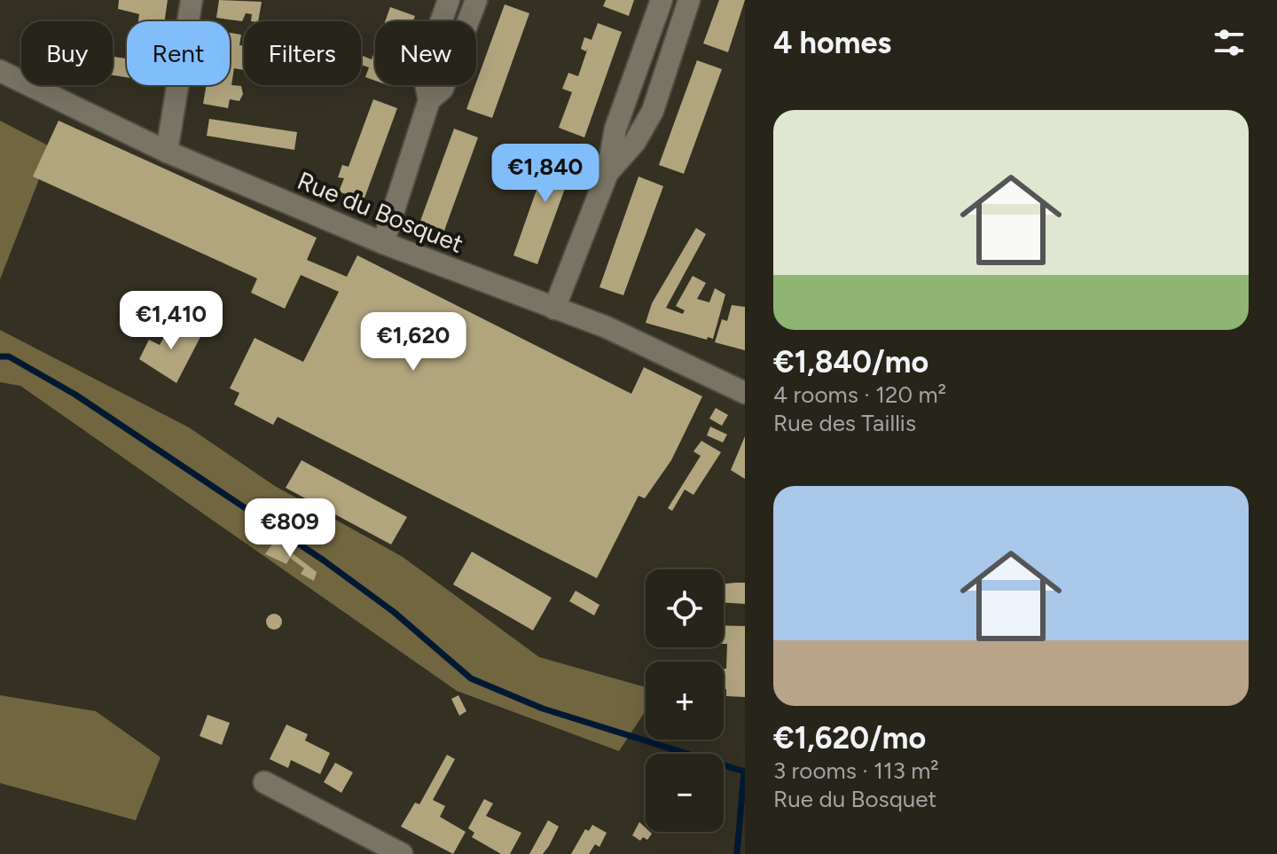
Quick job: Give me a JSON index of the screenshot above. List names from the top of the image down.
{
  "streets": {
    "street": ["Rue du Bosquet"]
  },
  "page": {
    "heading": "4 homes",
    "chip": [
      "Buy",
      "Rent",
      "Filters",
      "New"
    ],
    "list": [
      {
        "name": "€1,840/mo",
        "note": "4 rooms · 120 m² · Rue des Taillis"
      },
      {
        "name": "€1,620/mo",
        "note": "3 rooms · 113 m² · Rue du Bosquet"
      }
    ],
    "price": [
      "€1,840",
      "€1,410",
      "€1,620",
      "€809"
    ],
    "map_buttons": ["+", "−"]
  }
}
